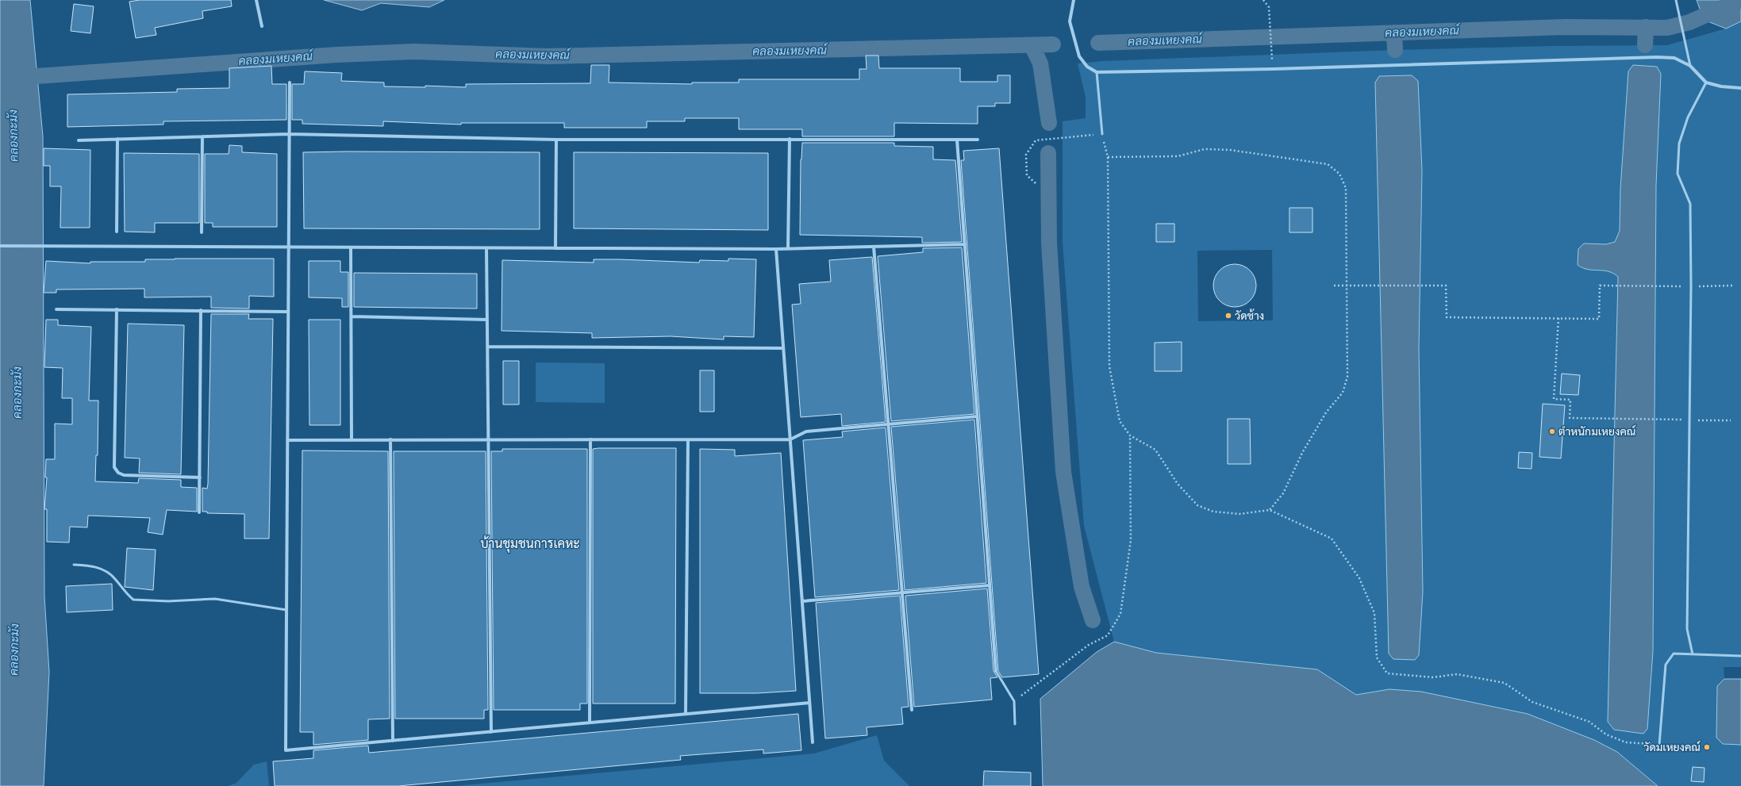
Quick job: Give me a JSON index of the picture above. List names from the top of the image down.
{
  "districts": ["บ้านชุมชนการเคหะ"],
  "water": ["คลองมเหยงคณ์", "คลองกะมัง"],
  "places": ["วัดช้าง", "ตำหนักมเหยงคณ์", "วัดมเหยงคณ์"]
}
